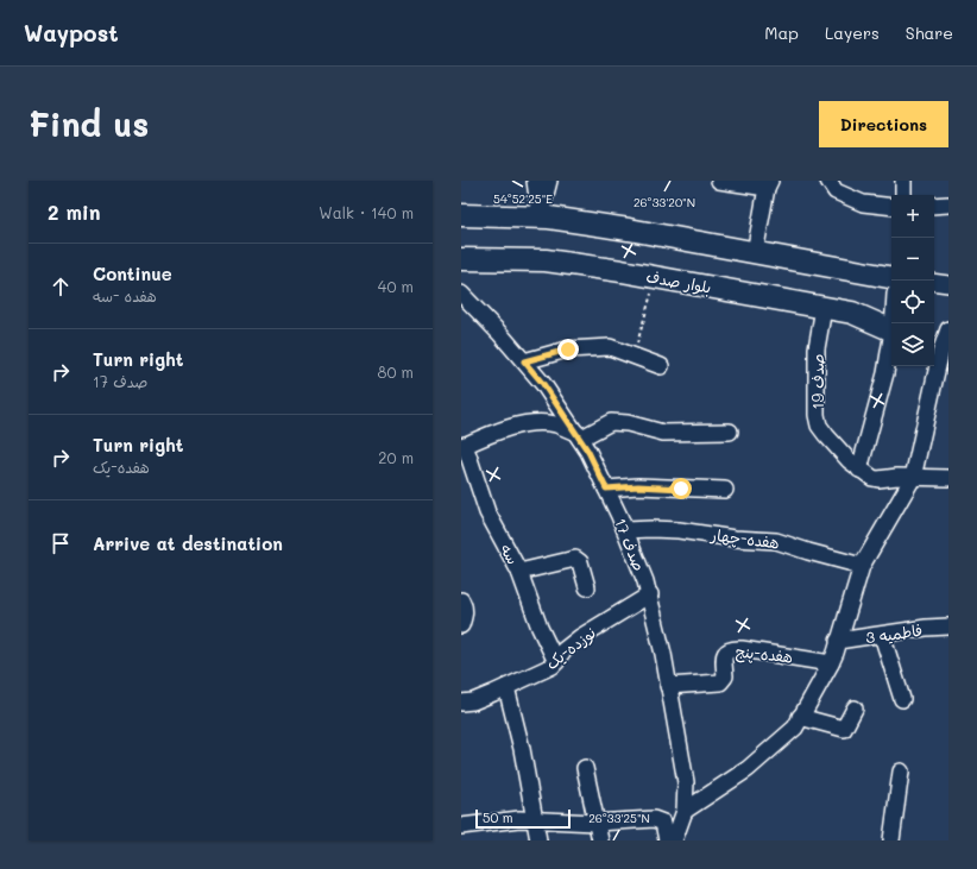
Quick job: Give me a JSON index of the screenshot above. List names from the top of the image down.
{
  "streets": {
    "street": [
      "بلوار صدف",
      "صدف 19",
      "هفده-چهار",
      "صدف 17",
      "سه",
      "فاطمیه 3",
      "نوزده-یک",
      "هفده-پنج"
    ]
  },
  "crossings": [
    ["بلوار صدف", "صدف 19"],
    ["هفده-چهار", "صدف 17"],
    ["صدف 17", "نوزده-یک"],
    ["صدف 17", "هفده-پنج"],
    ["سه", "نوزده-یک"]
  ],
  "scale_bar": "50 m",
  "page": {
    "header": "Waypost",
    "nav": ["Map", "Layers", "Share"],
    "buttons": "Directions",
    "title": "Find us",
    "heading": ["2 min", "Walk · 140 m"],
    "map_buttons": ["+", "−"],
    "list": [
      ["Continue", "هفده -سه", "40 m"],
      ["Turn right", "صدف 17", "80 m"],
      ["Turn right", "هفده-یک", "20 m"],
      "Arrive at destination"
    ],
    "scale": "50 m"
  },
  "coordinates": ["54°52'25\"E", "26°33'20\"N", "26°33'25\"N"]
}
